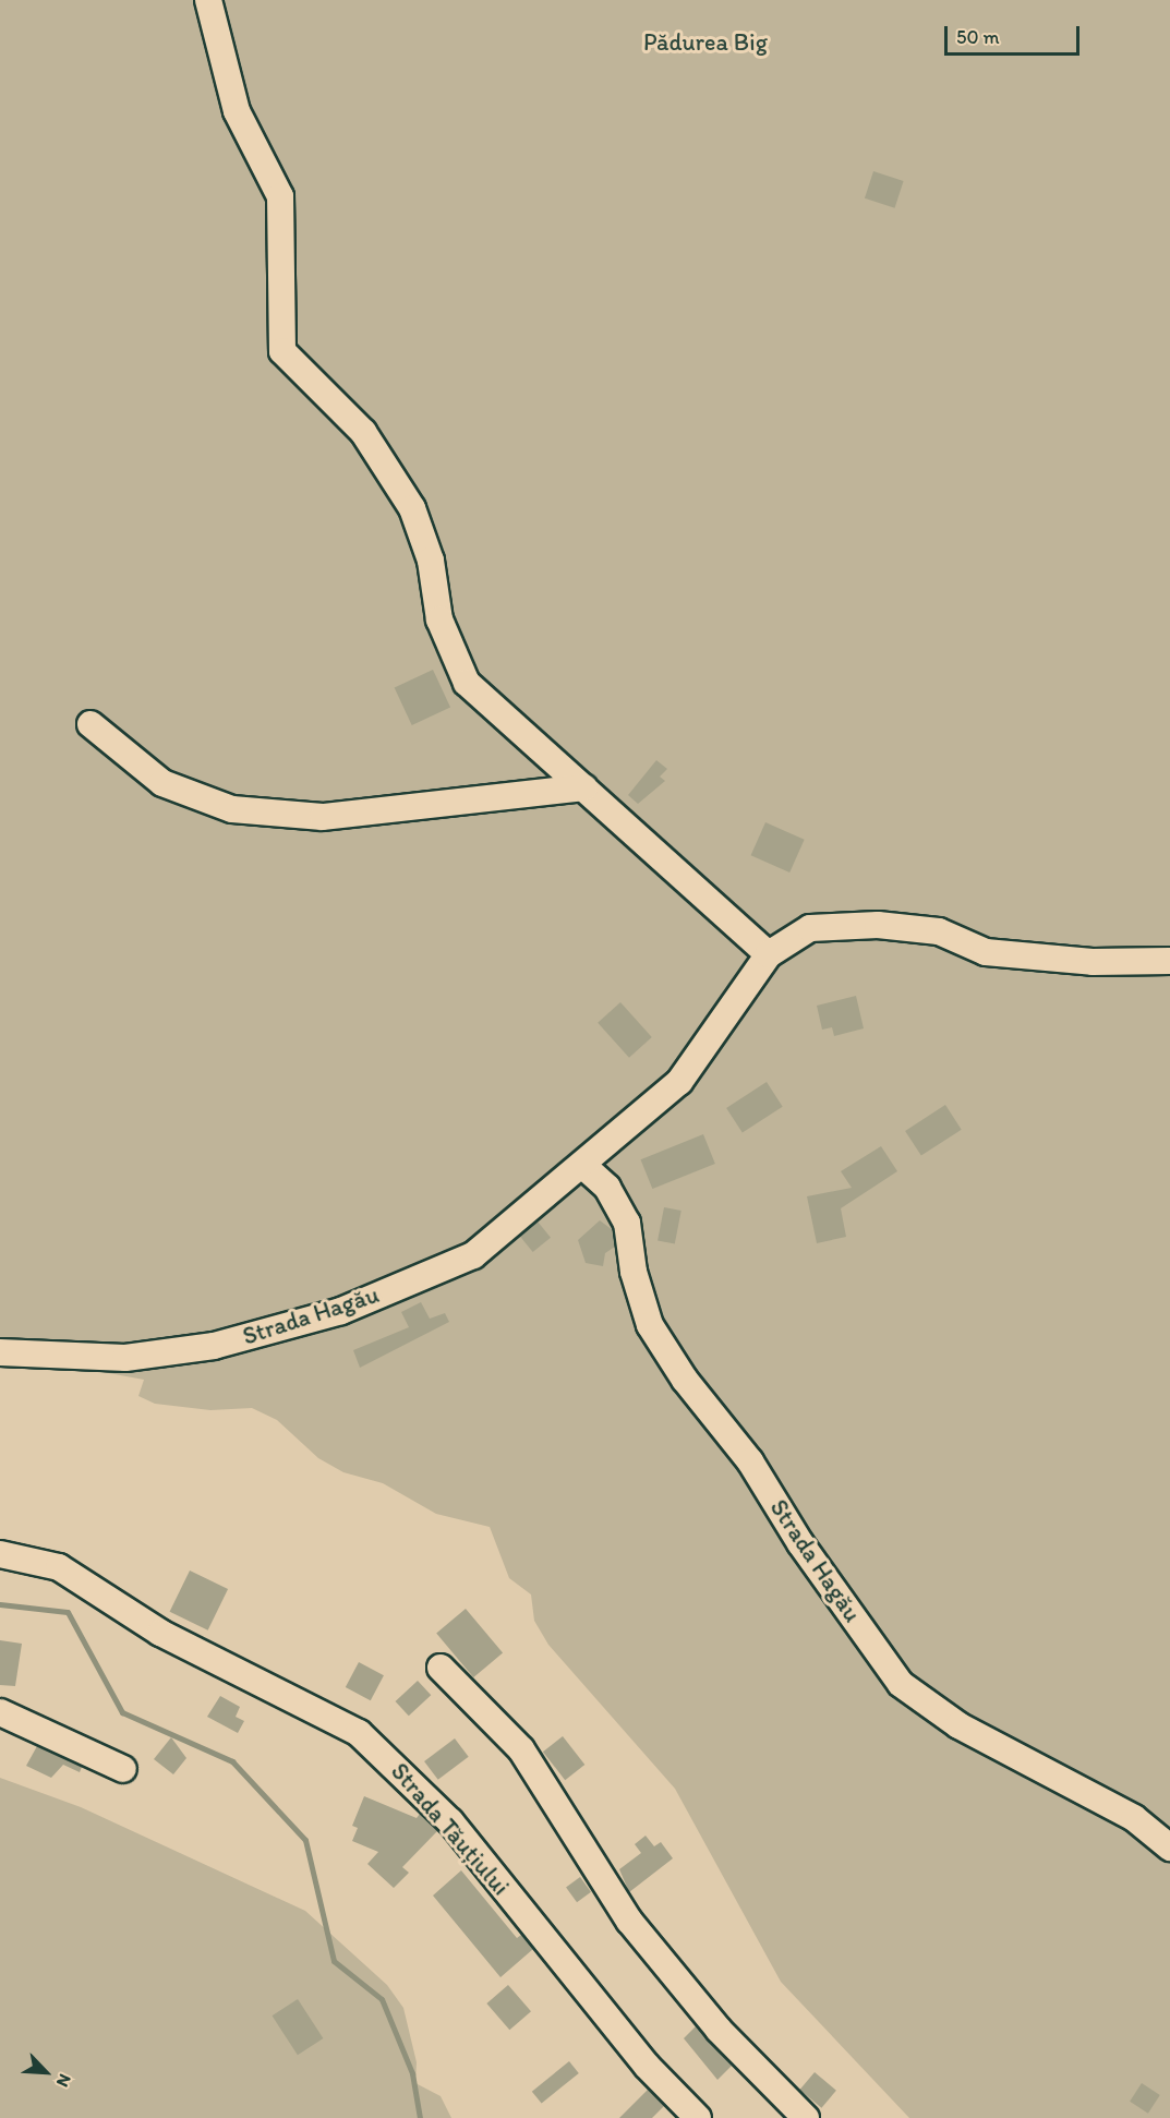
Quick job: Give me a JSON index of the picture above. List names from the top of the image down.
{
  "streets": {
    "street": ["Strada Hagău", "Strada Tăuțiului"]
  },
  "parks": ["Pădurea Big"],
  "scale_bar": "50 m",
  "north": "bottom right"
}
